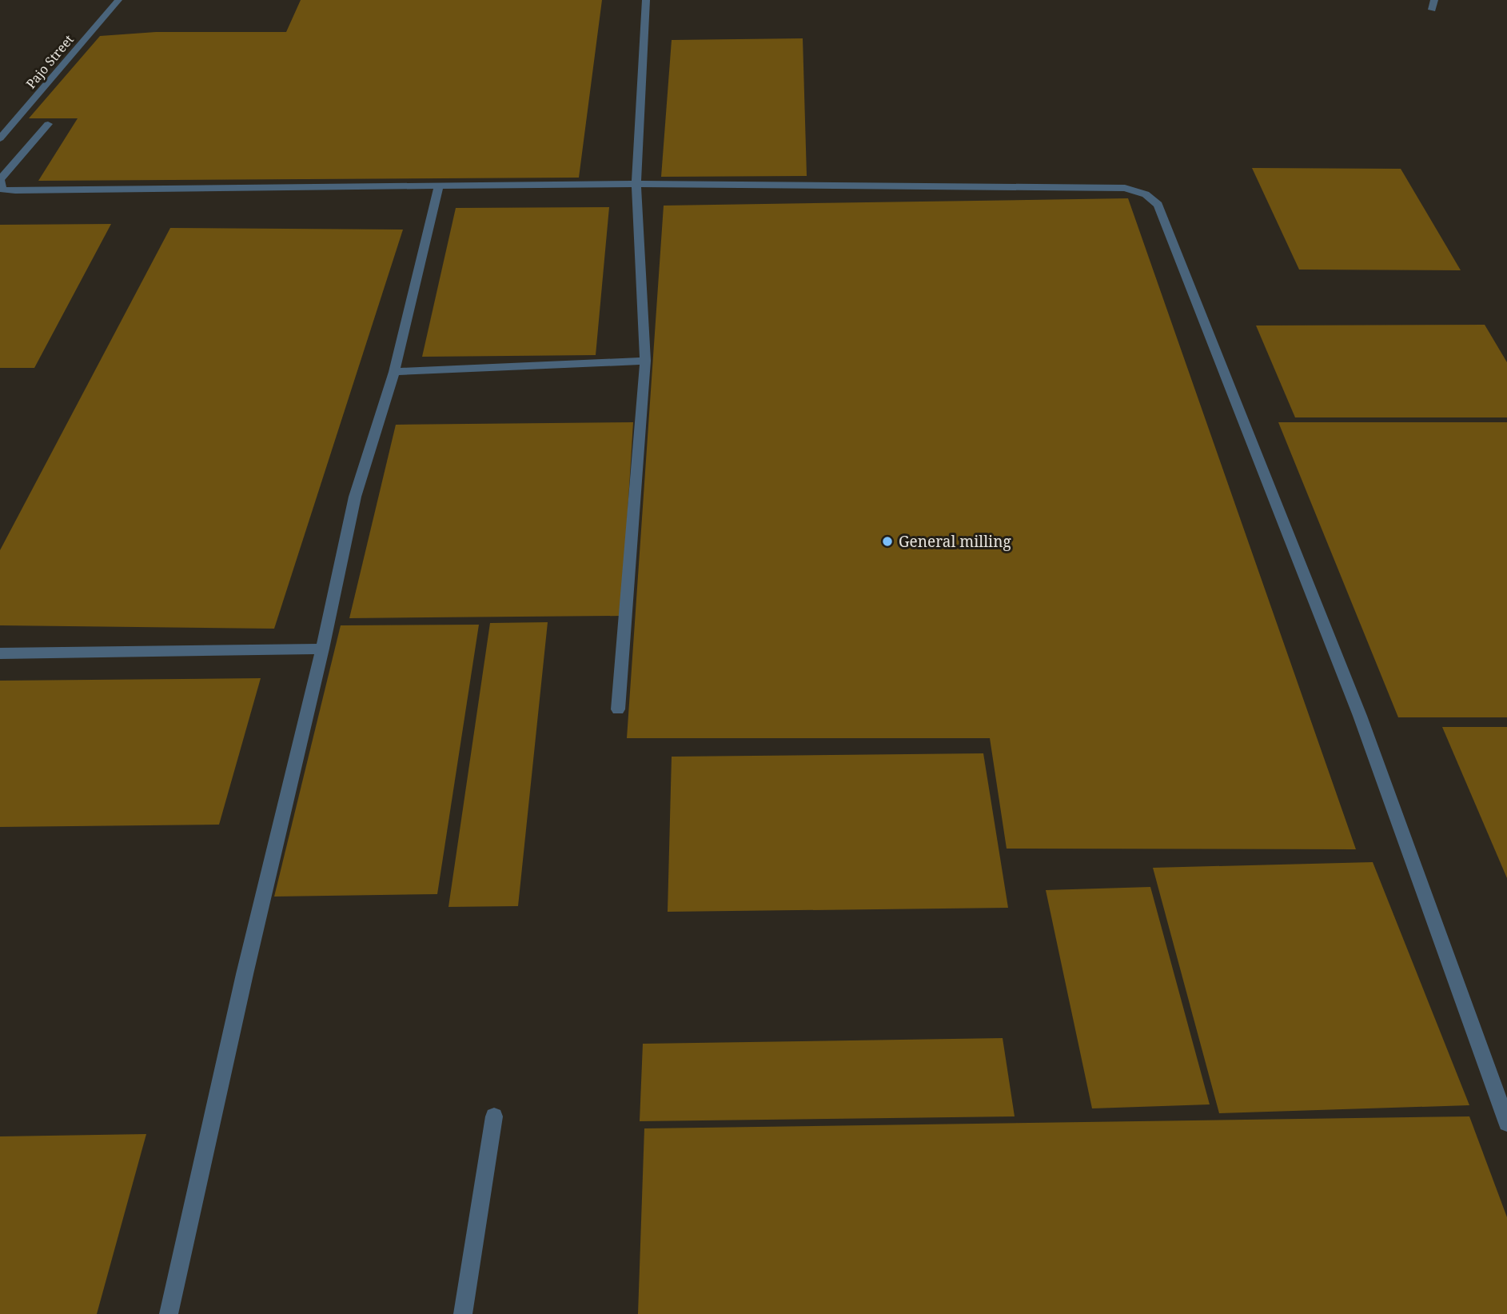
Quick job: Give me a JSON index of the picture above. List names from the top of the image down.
{
  "streets": {
    "street": ["Pajo Street"]
  },
  "places": ["General milling"]
}
